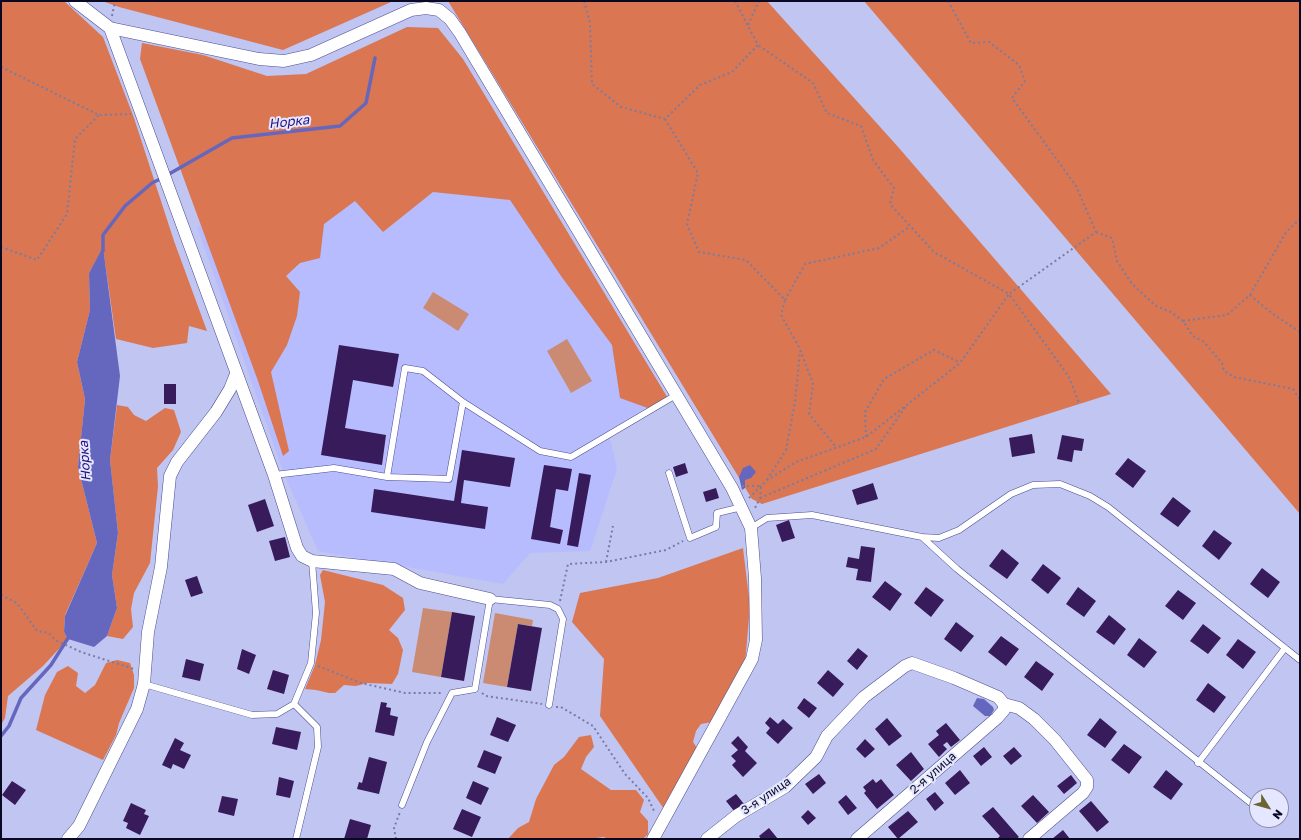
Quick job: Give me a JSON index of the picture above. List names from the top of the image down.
{
  "streets": {
    "street": ["2-я улица", "3-я улица"]
  },
  "crossings": [
    ["2-я улица", "3-я улица"]
  ],
  "water": ["Норка"],
  "north": "bottom right"
}
